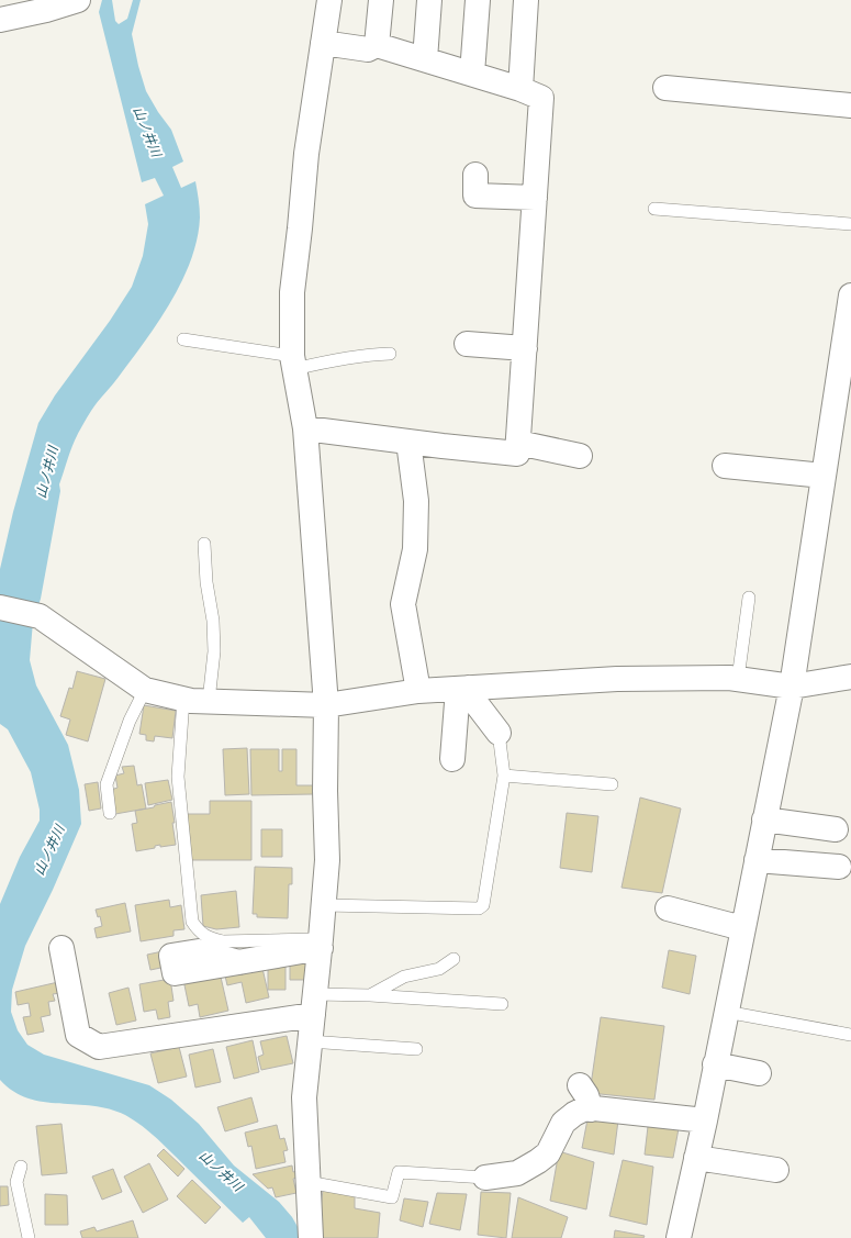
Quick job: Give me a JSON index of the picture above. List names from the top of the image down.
{
  "water": ["山ノ井川"]
}
